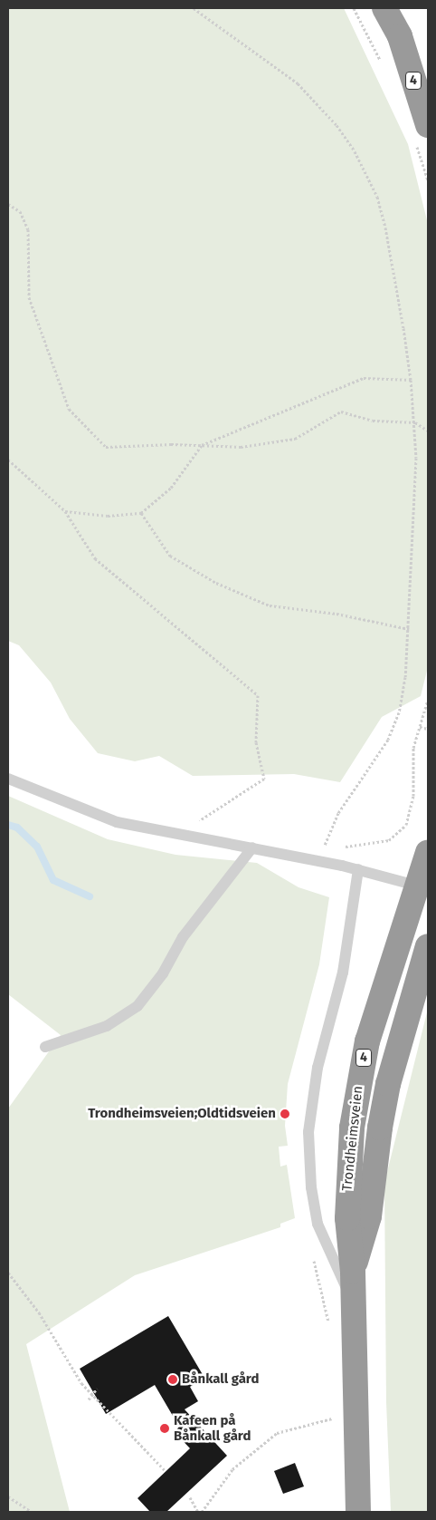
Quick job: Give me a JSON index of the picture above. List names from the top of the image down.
{
  "streets": {
    "highway": ["4", "Trondheimsveien"]
  },
  "places": ["Trondheimsveien;Oldtidsveien", "Bånkall gård", "Kafeen på Bånkall gård"]
}
